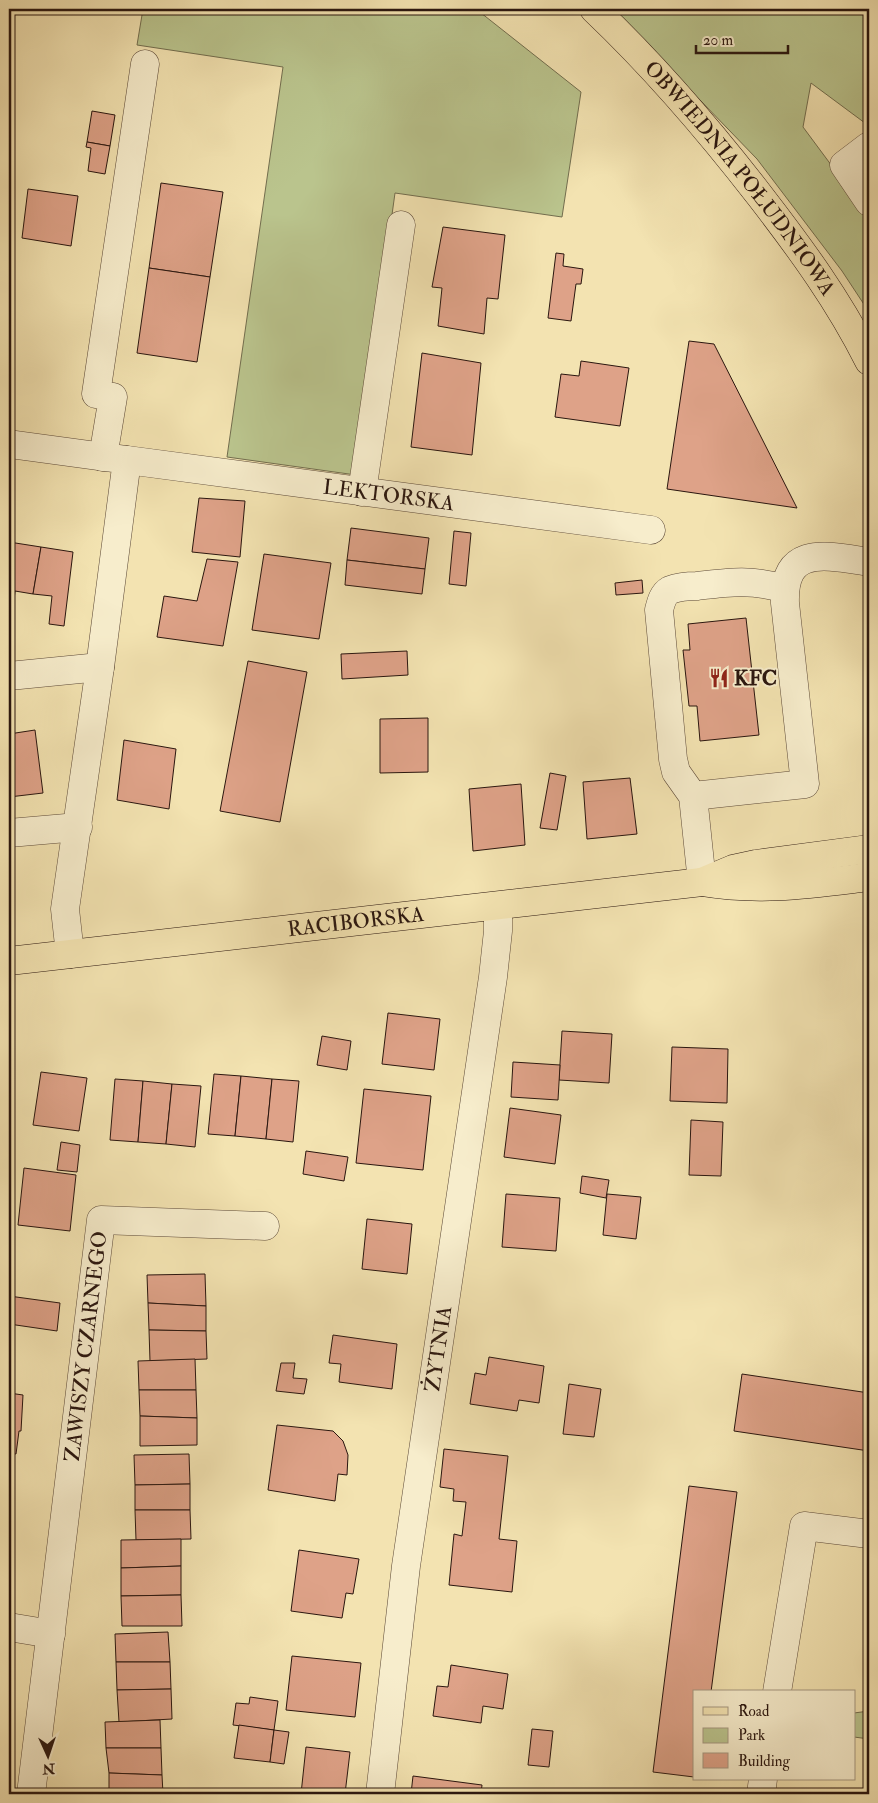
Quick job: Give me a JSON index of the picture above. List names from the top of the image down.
{
  "streets": {
    "main road": ["OBWIEDNIA POŁUDNIOWA", "RACIBORSKA"],
    "street": ["LEKTORSKA", "ZAWISZY CZARNEGO", "ŻYTNIA"]
  },
  "crossings": [
    ["RACIBORSKA", "ŻYTNIA"]
  ],
  "places": {
    "restaurant": ["KFC"]
  },
  "legend": ["Road", "Park", "Building"],
  "scale_bar": "20 m",
  "north": "bottom"
}
